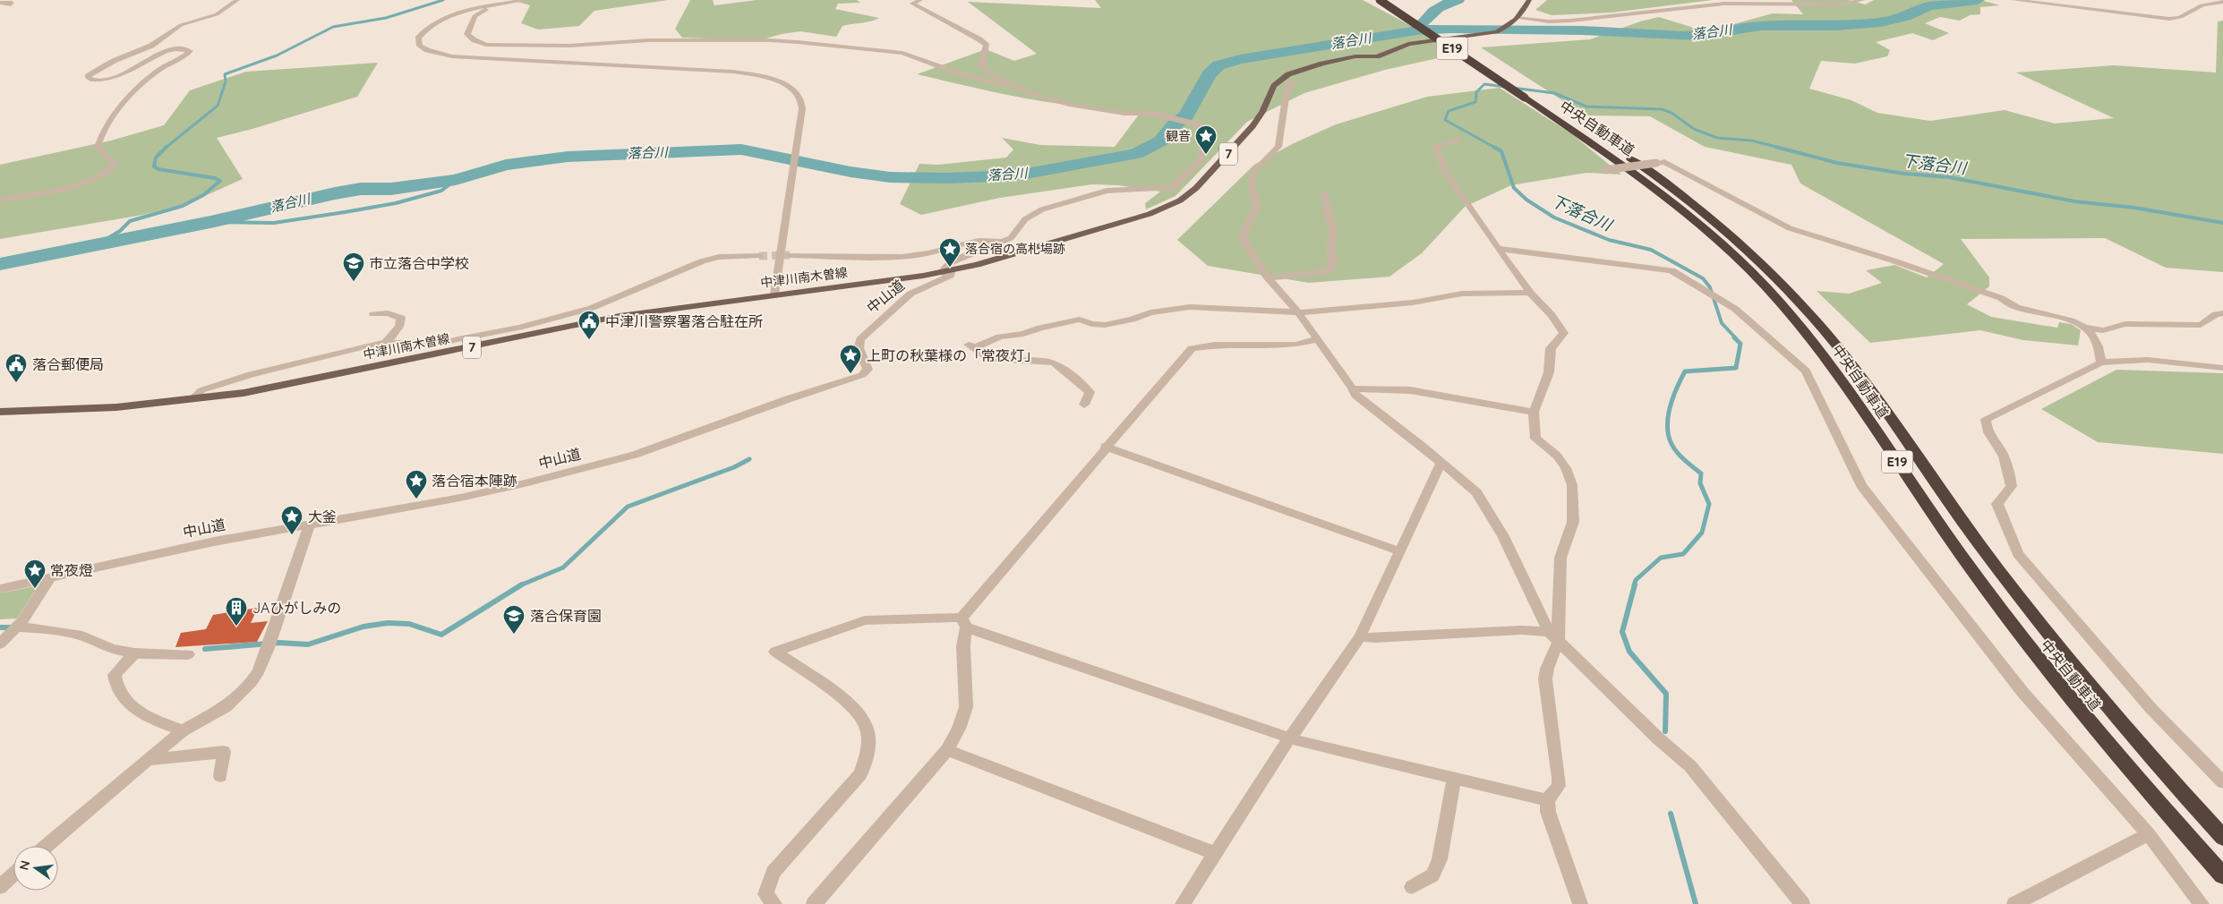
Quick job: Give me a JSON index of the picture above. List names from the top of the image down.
{
  "streets": {
    "highway": ["E19", "中央自動車道"],
    "main road": ["7", "中津川南木曽線"],
    "street": ["中山道"]
  },
  "crossings": [
    ["中津川南木曽線", "中山道"]
  ],
  "water": ["落合川", "下落合川"],
  "places": {
    "place": [
      "観音",
      "落合宿の高札場跡",
      "上町の秋葉様の「常夜灯」",
      "落合宿本陣跡",
      "大釜",
      "常夜燈"
    ],
    "school or university": ["市立落合中学校", "落合保育園"],
    "public building": ["中津川警察署落合駐在所", "落合郵便局"],
    "building": ["JAひがしみの"]
  },
  "north": "left"
}
